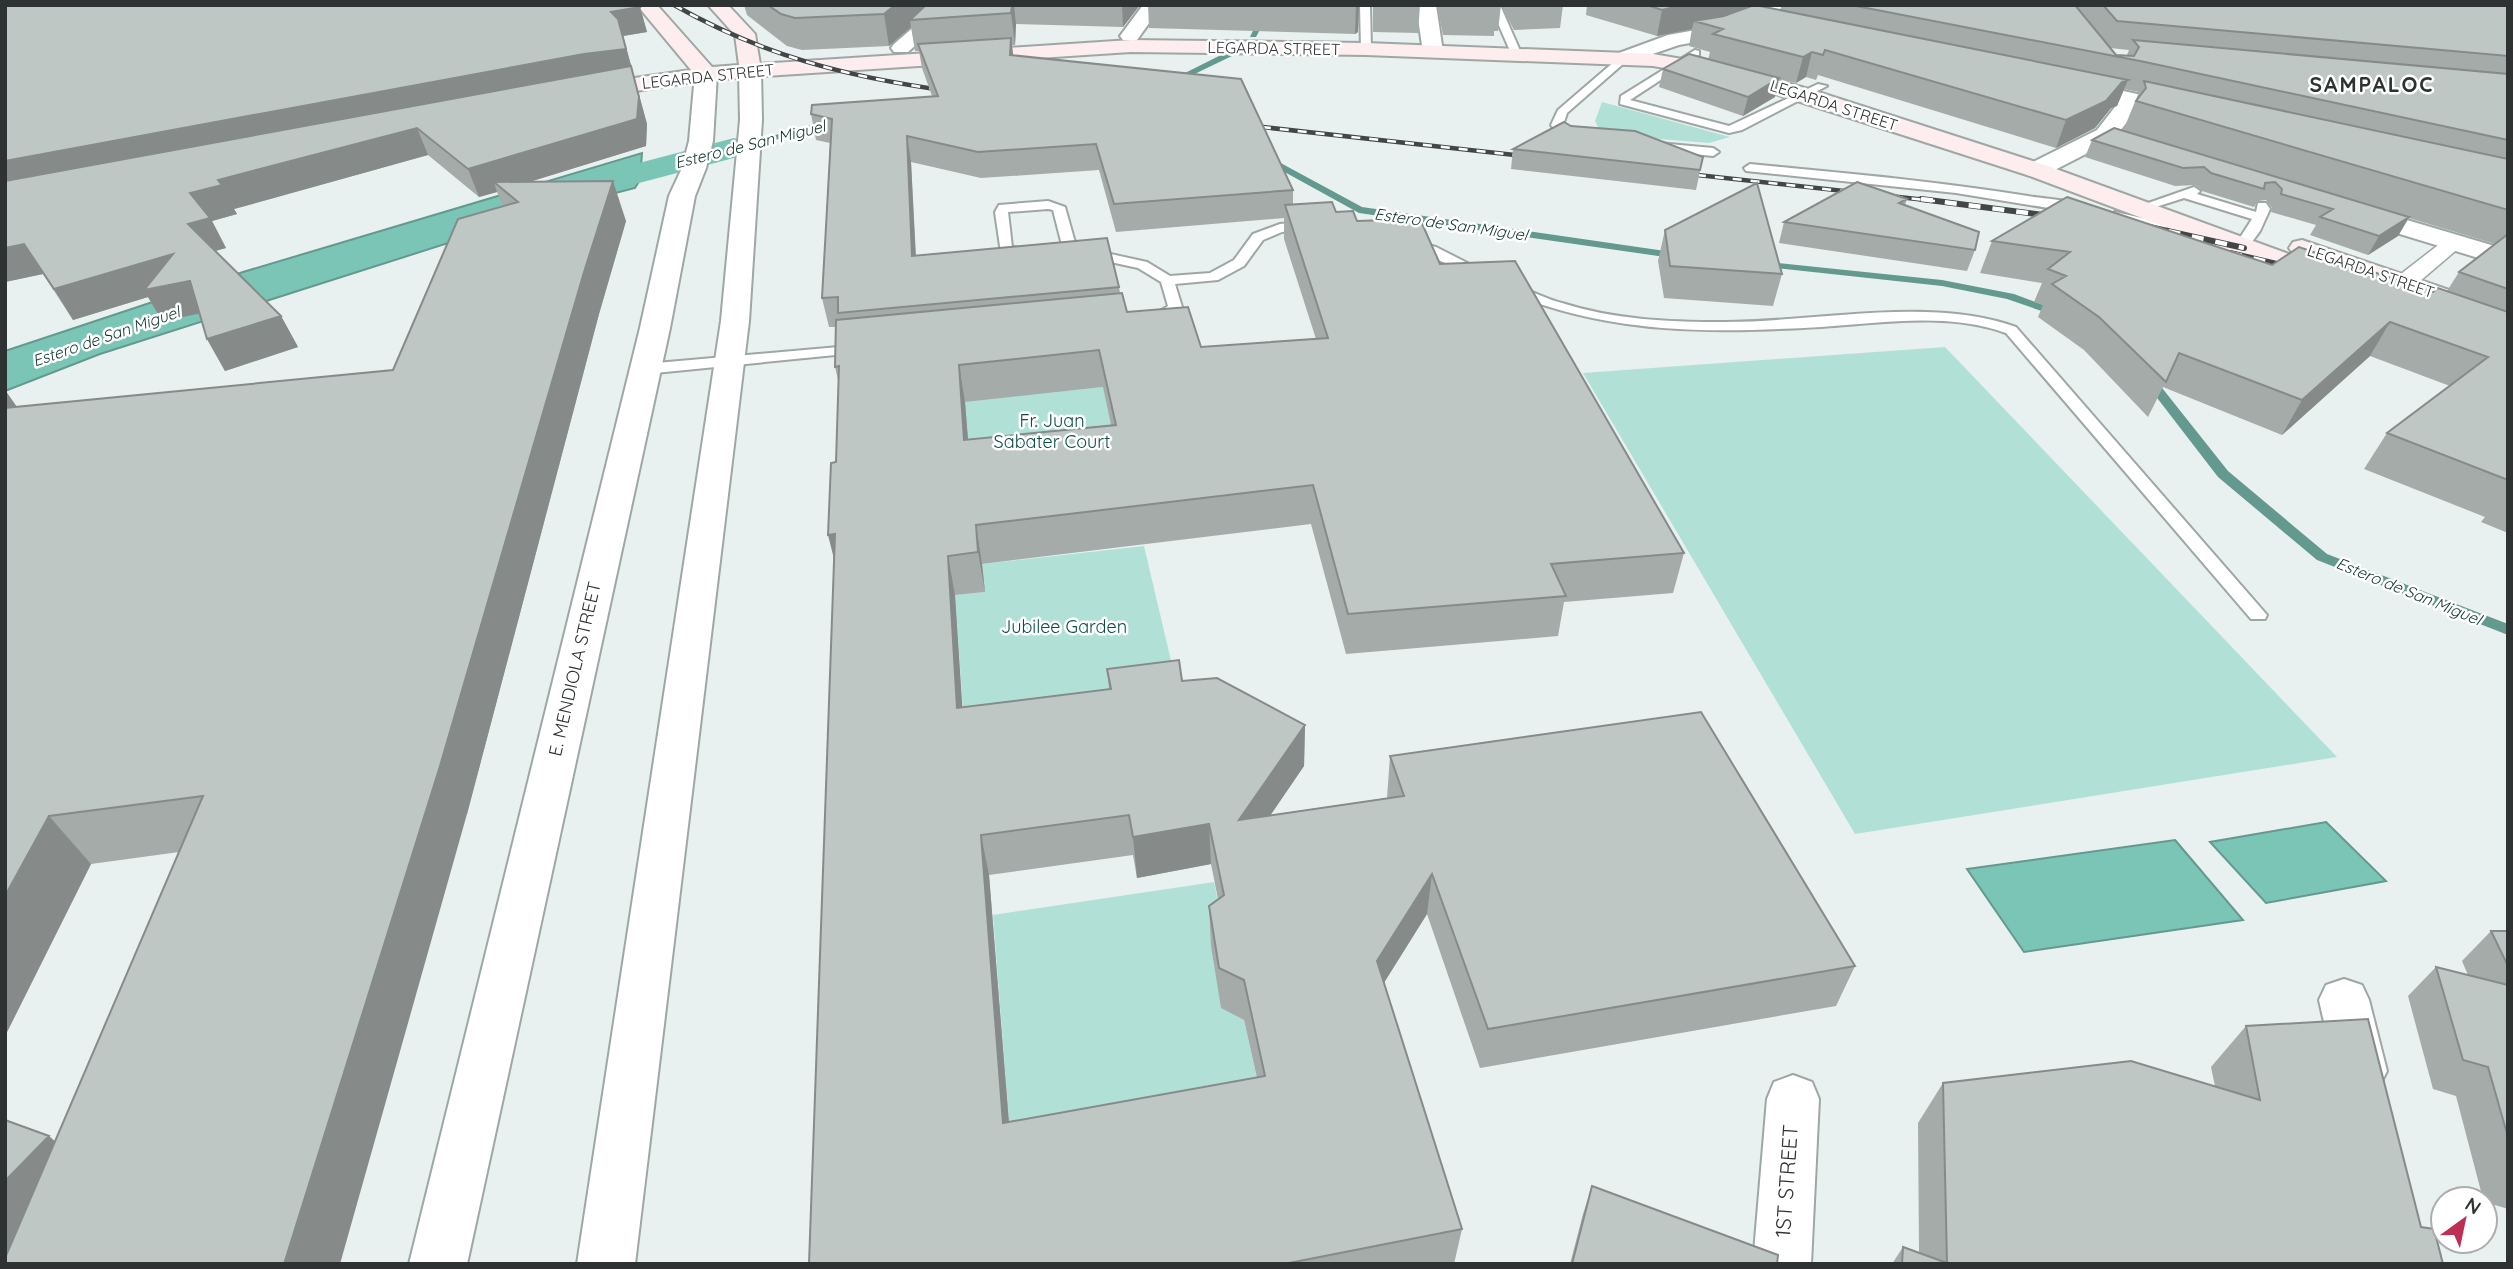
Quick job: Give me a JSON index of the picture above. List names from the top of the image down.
{
  "streets": {
    "main road": ["LEGARDA STREET"],
    "street": ["E. MENDIOLA STREET", "1ST STREET"]
  },
  "crossings": [
    ["LEGARDA STREET", "E. MENDIOLA STREET"]
  ],
  "districts": ["SAMPALOC"],
  "water": ["Estero de San Miguel"],
  "parks": ["Fr. Juan Sabater Court", "Jubilee Garden"],
  "north": "top right"
}
